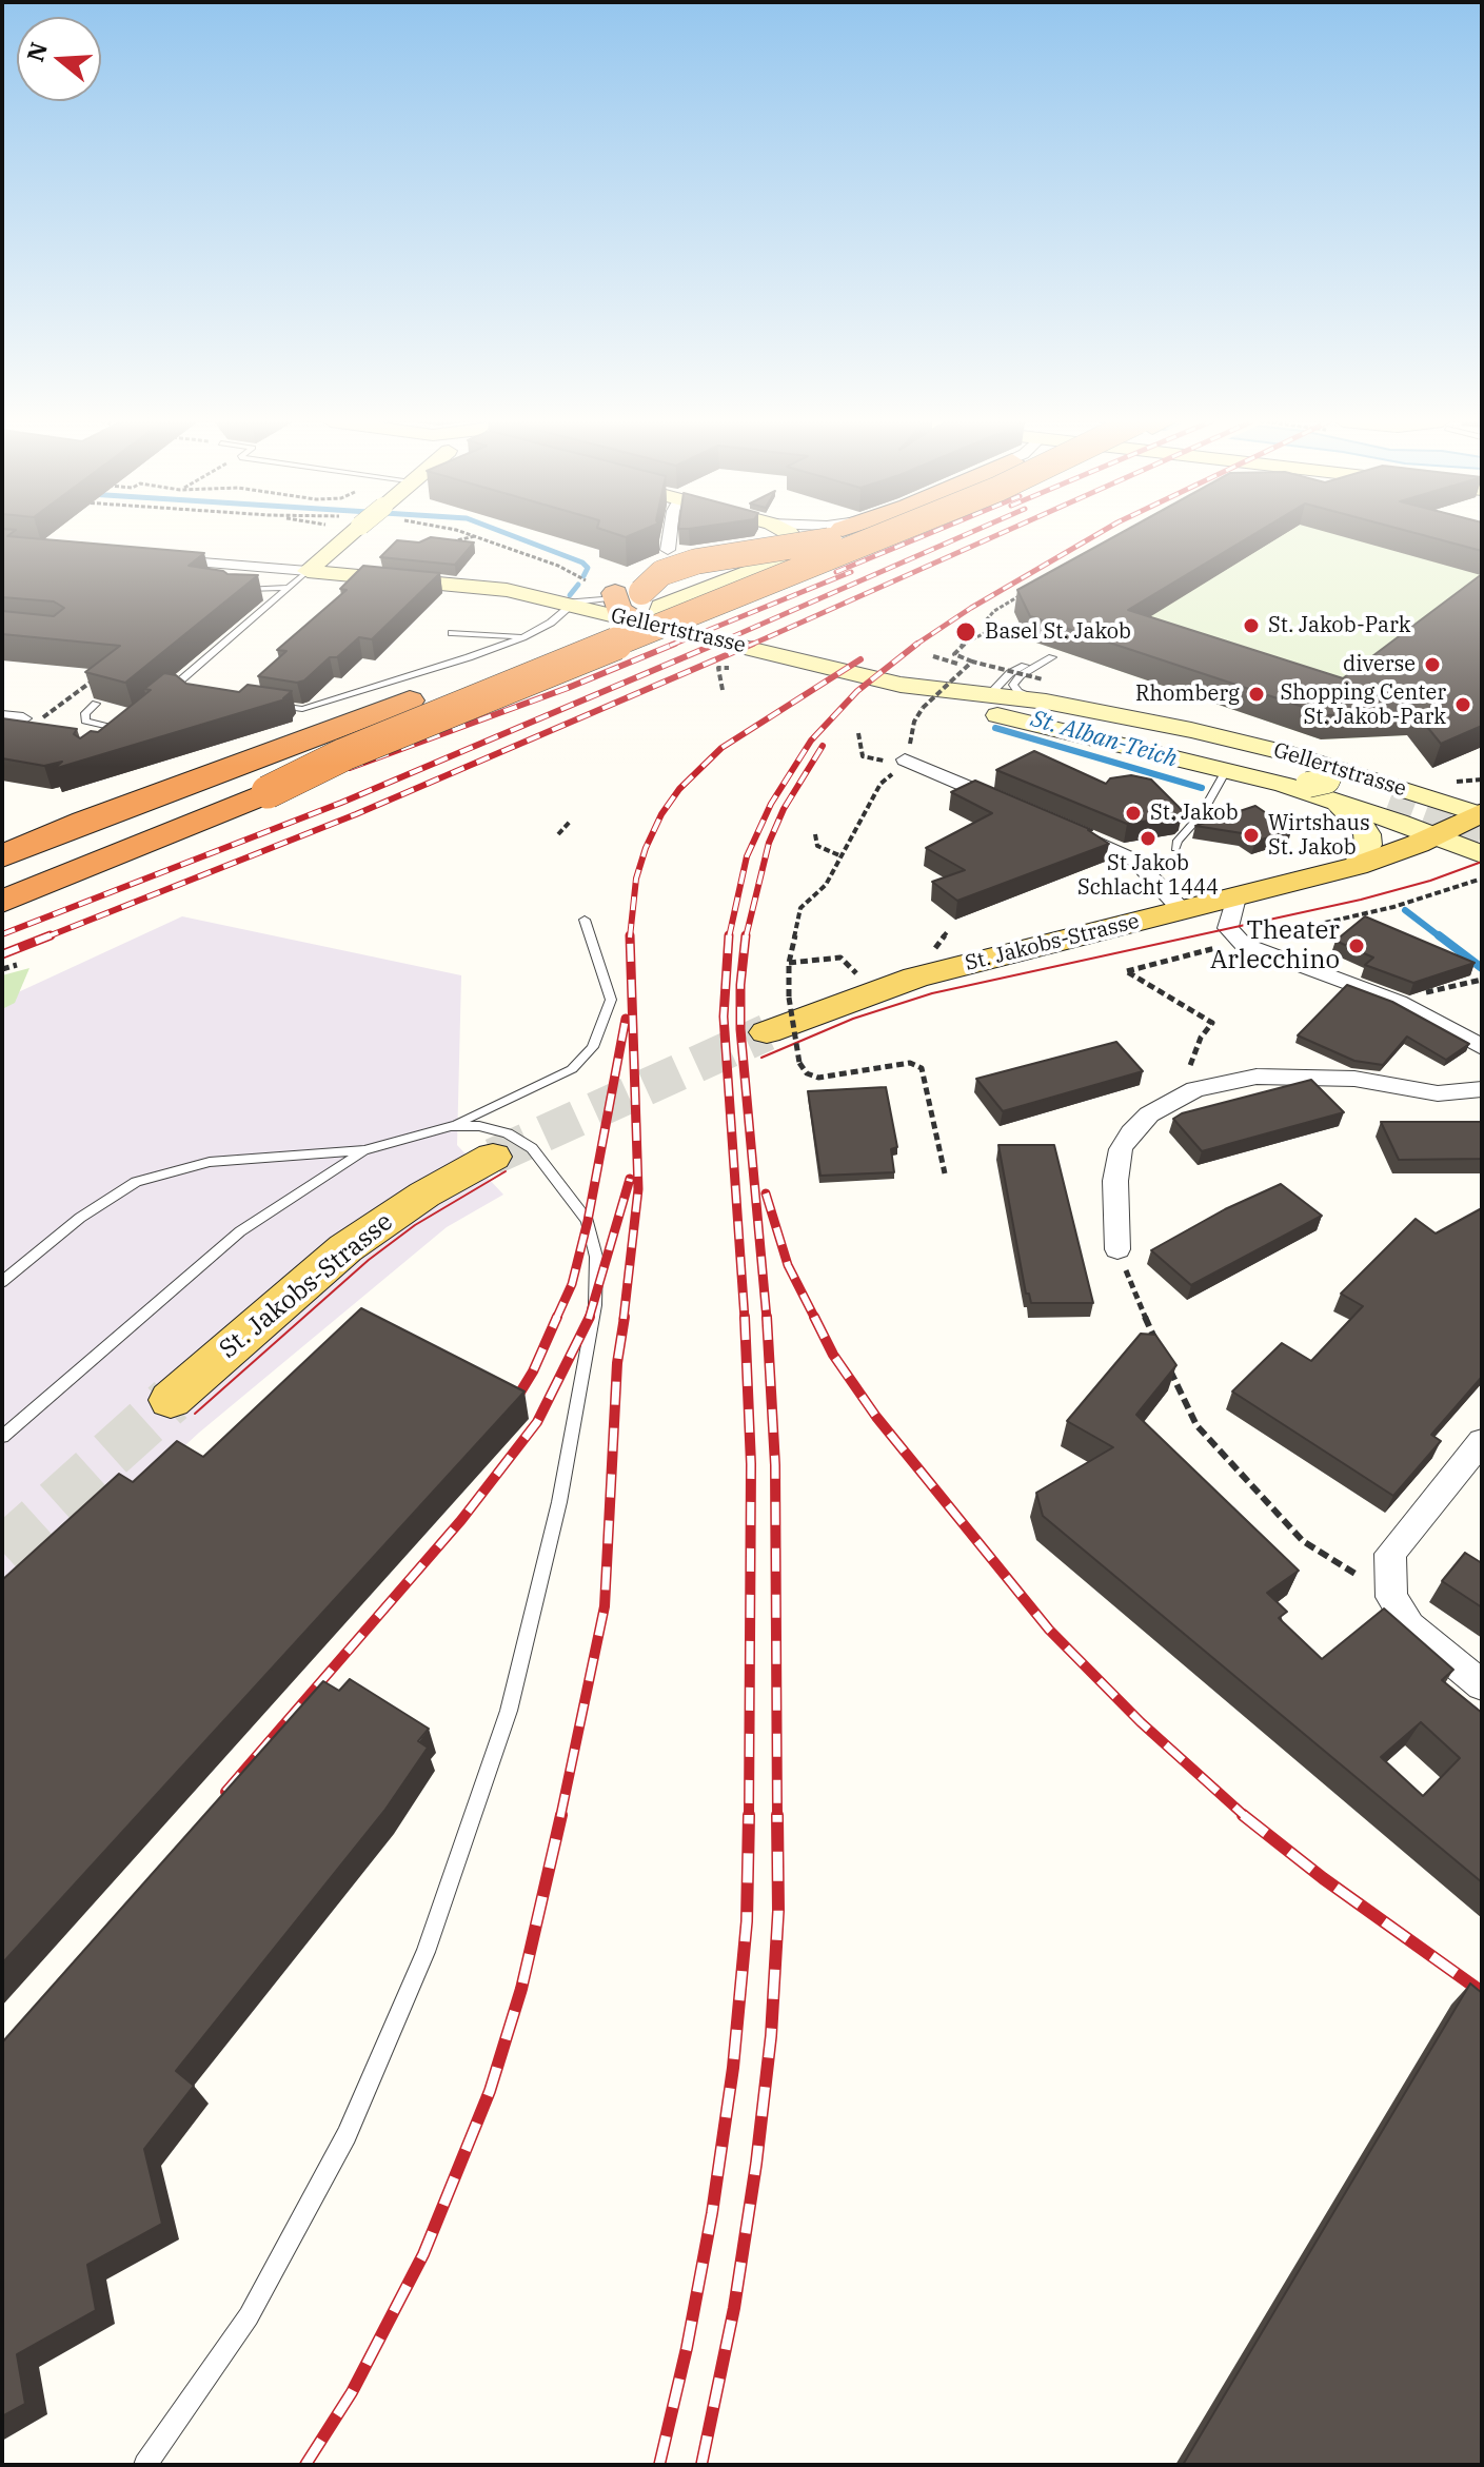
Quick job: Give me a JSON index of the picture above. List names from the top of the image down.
{
  "streets": {
    "main road": ["St. Jakobs-Strasse"],
    "street": ["Gellertstrasse"]
  },
  "crossings": [
    ["Gellertstrasse", "St. Jakobs-Strasse"]
  ],
  "water": ["St. Alban-Teich"],
  "places": [
    "St. Jakob-Park",
    "Basel St. Jakob",
    "diverse",
    "Rhomberg",
    "Shopping Center St. Jakob-Park",
    "St. Jakob",
    "Wirtshaus St. Jakob",
    "St Jakob Schlacht 1444",
    "Theater Arlecchino"
  ],
  "north": "left"
}
